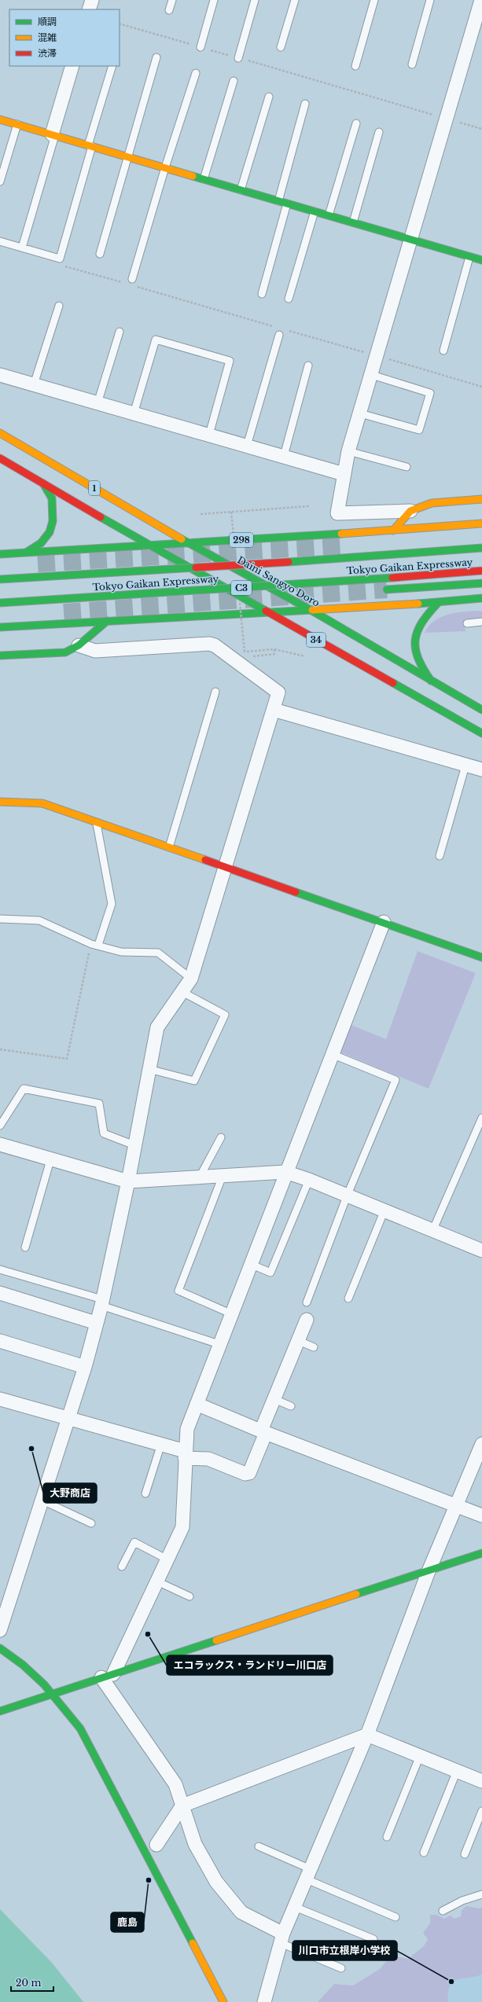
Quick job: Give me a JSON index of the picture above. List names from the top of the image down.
{
  "streets": {
    "main road": [
      "1",
      "298",
      "Tokyo Gaikan Expressway",
      "Daini Sangyo Doro",
      "C3",
      "34"
    ]
  },
  "crossings": [
    ["1", "298"],
    ["1", "34"],
    ["298", "Daini Sangyo Doro"],
    ["298", "34"]
  ],
  "places": [
    "大野商店",
    "エコラックス・ランドリー川口店",
    "鹿島",
    "川口市立根岸小学校"
  ],
  "legend": ["順調", "混雑", "渋滞"],
  "scale_bar": "20 m"
}
